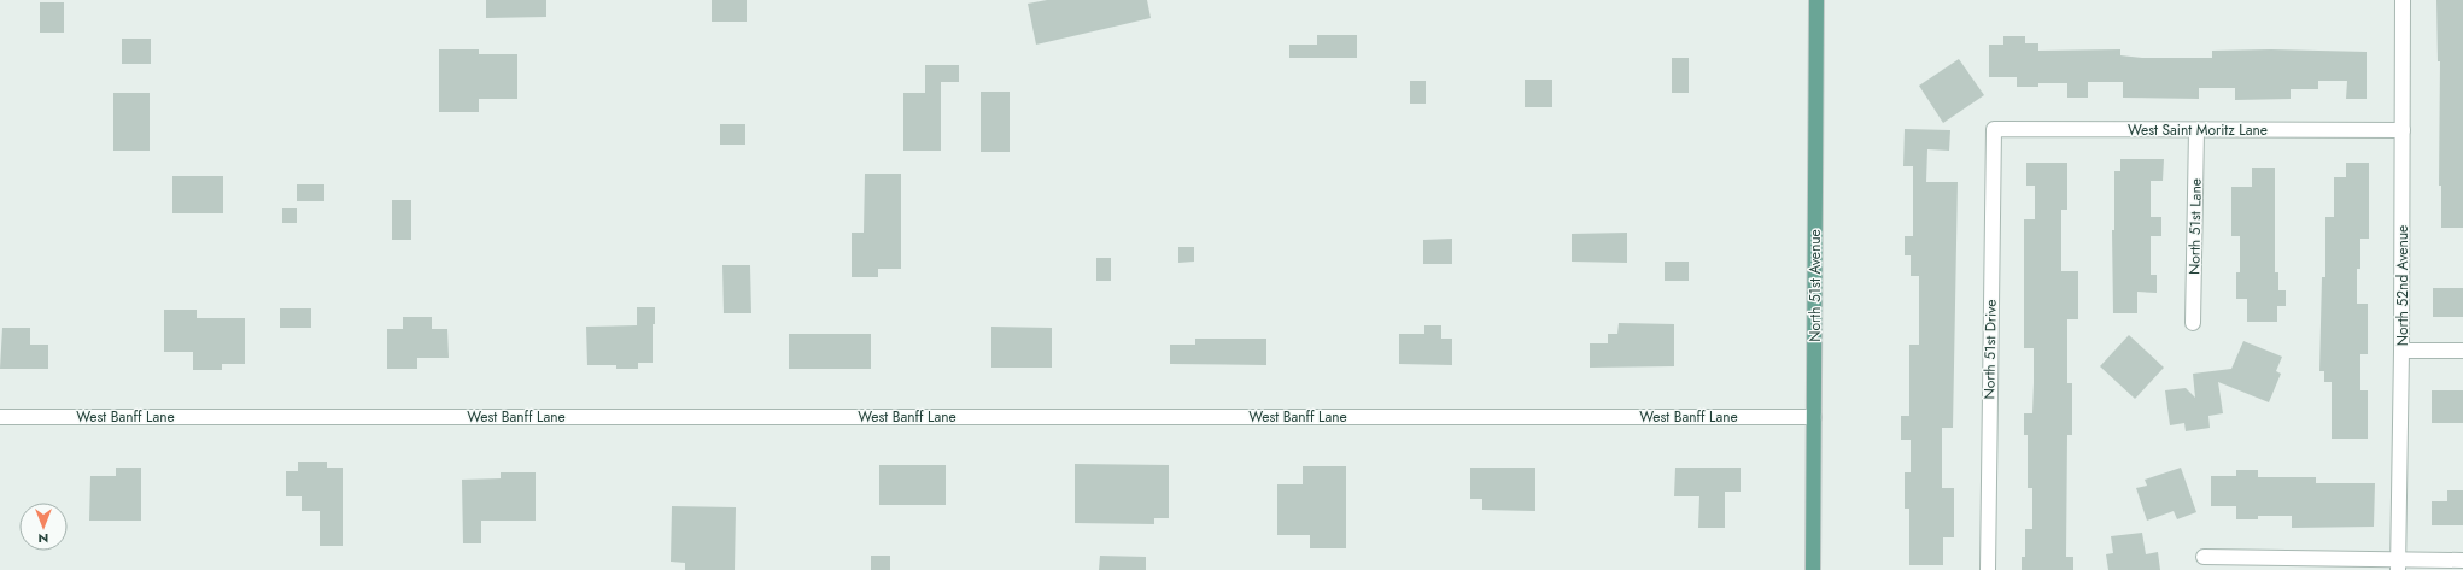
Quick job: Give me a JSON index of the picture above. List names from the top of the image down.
{
  "streets": {
    "main road": ["North 51st Avenue"],
    "street": [
      "West Saint Moritz Lane",
      "North 51st Lane",
      "North 52nd Avenue",
      "North 51st Drive",
      "West Banff Lane"
    ]
  },
  "crossings": [
    ["West Saint Moritz Lane", "North 51st Lane"],
    ["West Saint Moritz Lane", "North 52nd Avenue"],
    ["West Saint Moritz Lane", "North 51st Drive"],
    ["North 51st Avenue", "West Banff Lane"]
  ],
  "north": "bottom"
}
